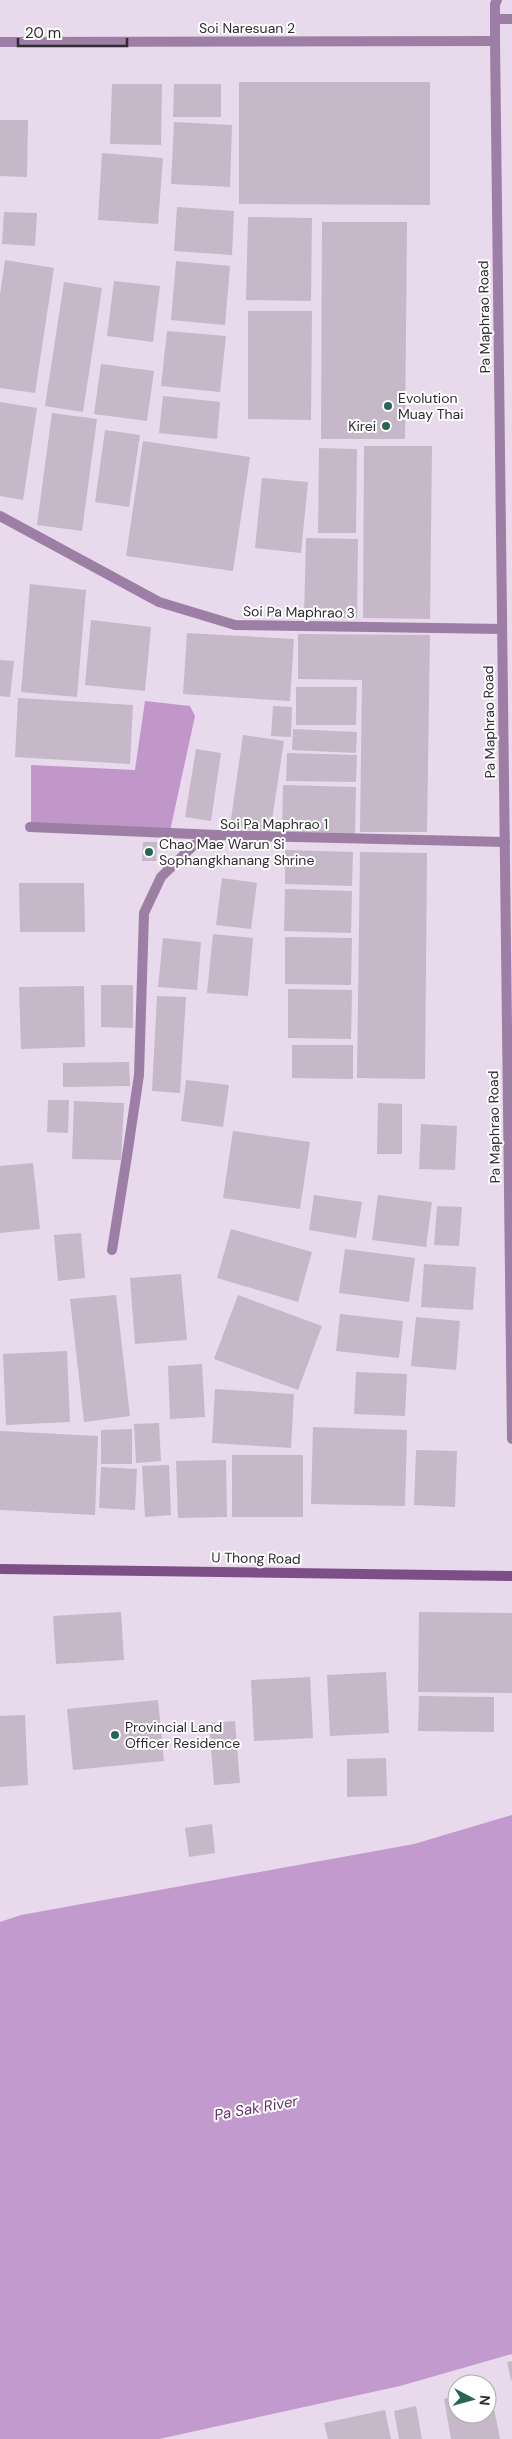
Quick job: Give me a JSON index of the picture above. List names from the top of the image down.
{
  "streets": {
    "main road": ["U Thong Road"],
    "street": [
      "Soi Naresuan 2",
      "Pa Maphrao Road",
      "Soi Pa Maphrao 3",
      "Soi Pa Maphrao 1"
    ]
  },
  "crossings": [
    ["Soi Naresuan 2", "Pa Maphrao Road"],
    ["Pa Maphrao Road", "Soi Pa Maphrao 3"],
    ["Pa Maphrao Road", "Soi Pa Maphrao 1"]
  ],
  "water": ["Pa Sak River"],
  "places": [
    "Evolution Muay Thai",
    "Kirei",
    "Chao Mae Warun Si Sophangkhanang Shrine",
    "Provincial Land Officer Residence"
  ],
  "scale_bar": "20 m",
  "north": "right"
}
